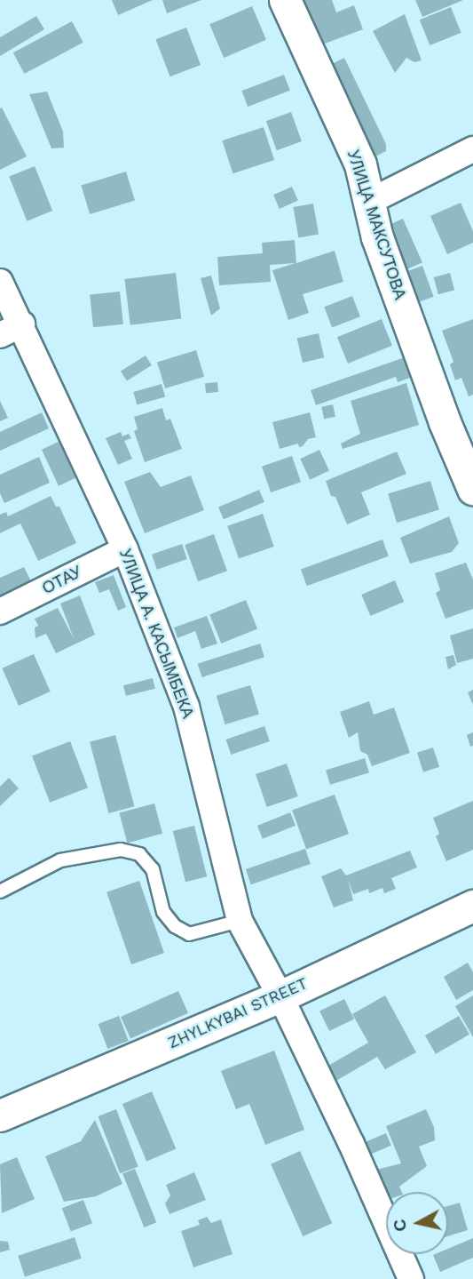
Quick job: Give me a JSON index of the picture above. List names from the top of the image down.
{
  "streets": {
    "street": [
      "УЛИЦА МАКСУТОВА",
      "ОТАУ",
      "УЛИЦА А. КАСЫМБЕКА",
      "ZHYLKYBAI STREET"
    ]
  },
  "crossings": [
    ["ОТАУ", "УЛИЦА А. КАСЫМБЕКА"],
    ["УЛИЦА А. КАСЫМБЕКА", "ZHYLKYBAI STREET"]
  ],
  "north": "left"
}
